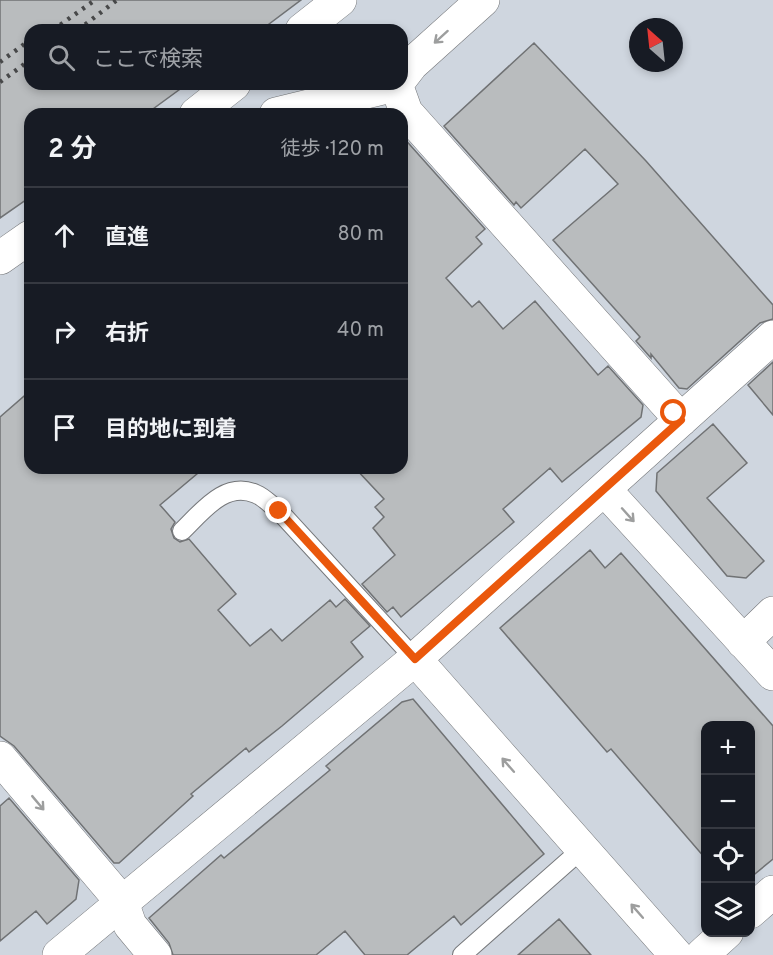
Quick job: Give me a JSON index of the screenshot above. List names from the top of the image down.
{
  "north": "top left",
  "page": {
    "search": "ここで検索",
    "heading": ["2 分", "徒歩 · 120 m"],
    "list": [
      ["直進", "80 m"],
      ["右折", "40 m"],
      "目的地に到着"
    ],
    "map_buttons": ["+", "−"]
  }
}
